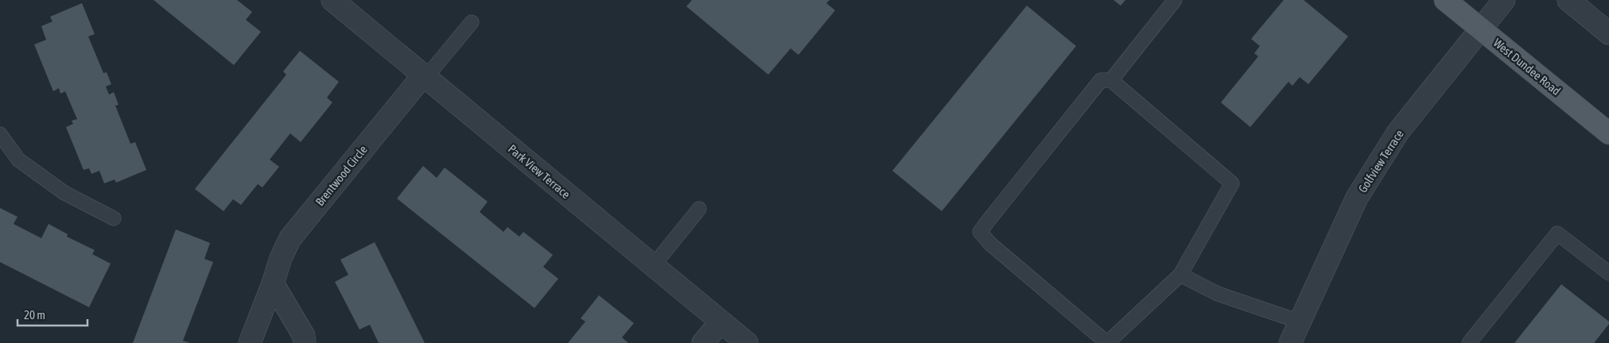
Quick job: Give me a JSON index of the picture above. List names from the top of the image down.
{
  "streets": {
    "main road": ["West Dundee Road"],
    "street": ["Golfview Terrace", "Park View Terrace", "Brentwood Circle"]
  },
  "crossings": [
    ["West Dundee Road", "Golfview Terrace"],
    ["Park View Terrace", "Brentwood Circle"]
  ],
  "scale_bar": "20 m"
}
